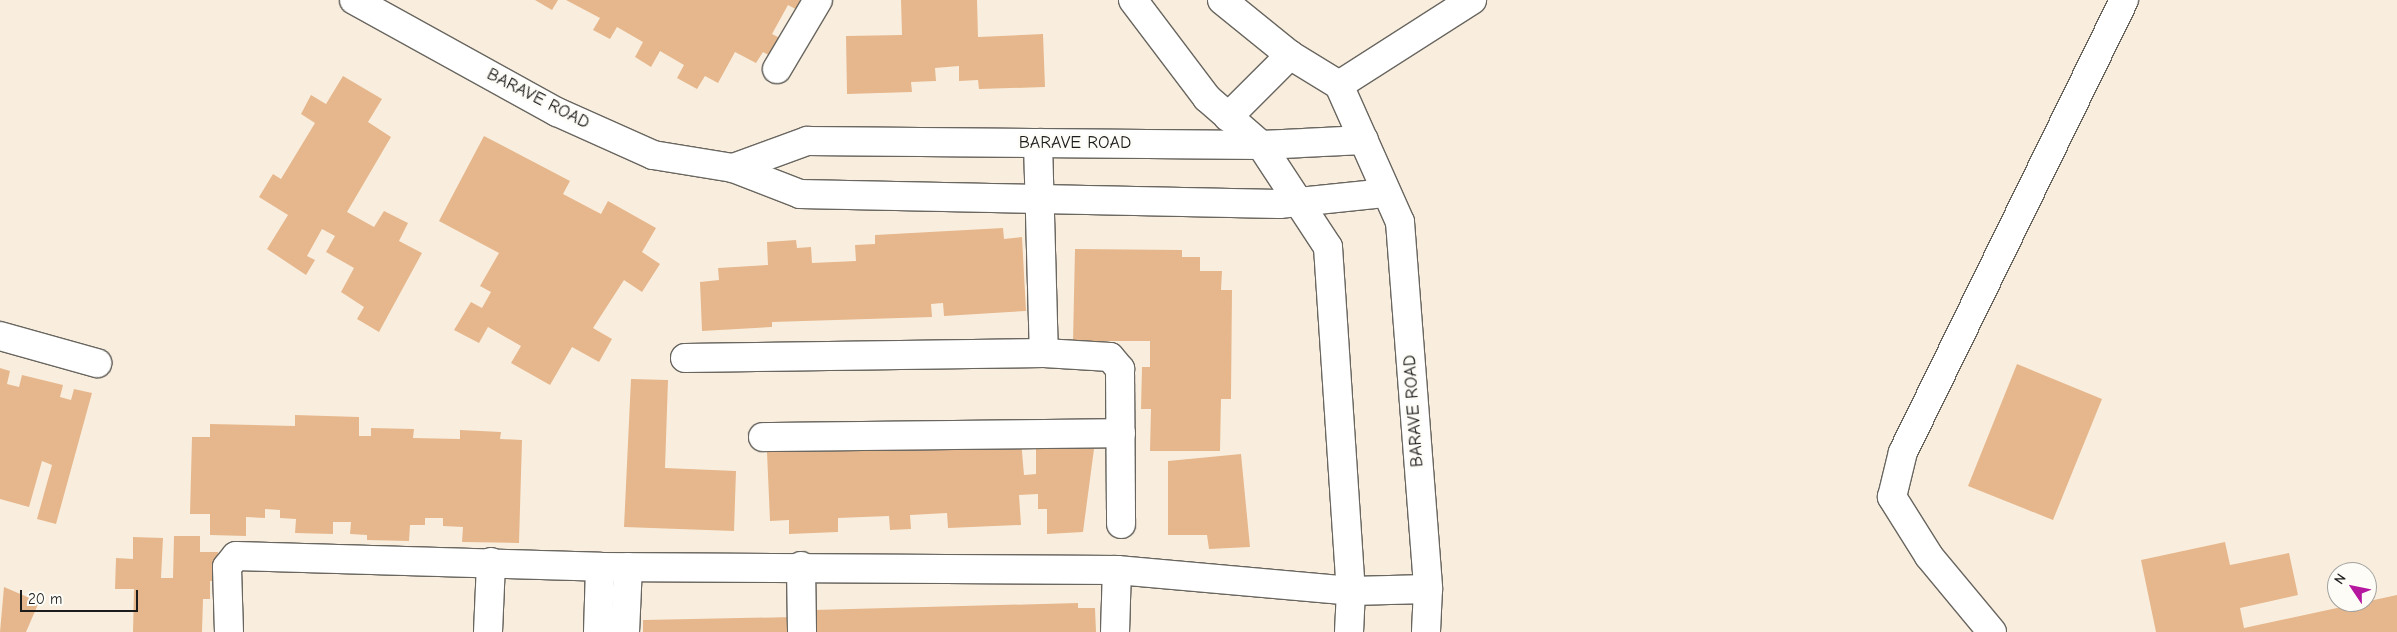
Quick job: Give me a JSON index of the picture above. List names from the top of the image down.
{
  "streets": {
    "street": ["BARAVE ROAD"]
  },
  "scale_bar": "20 m",
  "north": "top left"
}
